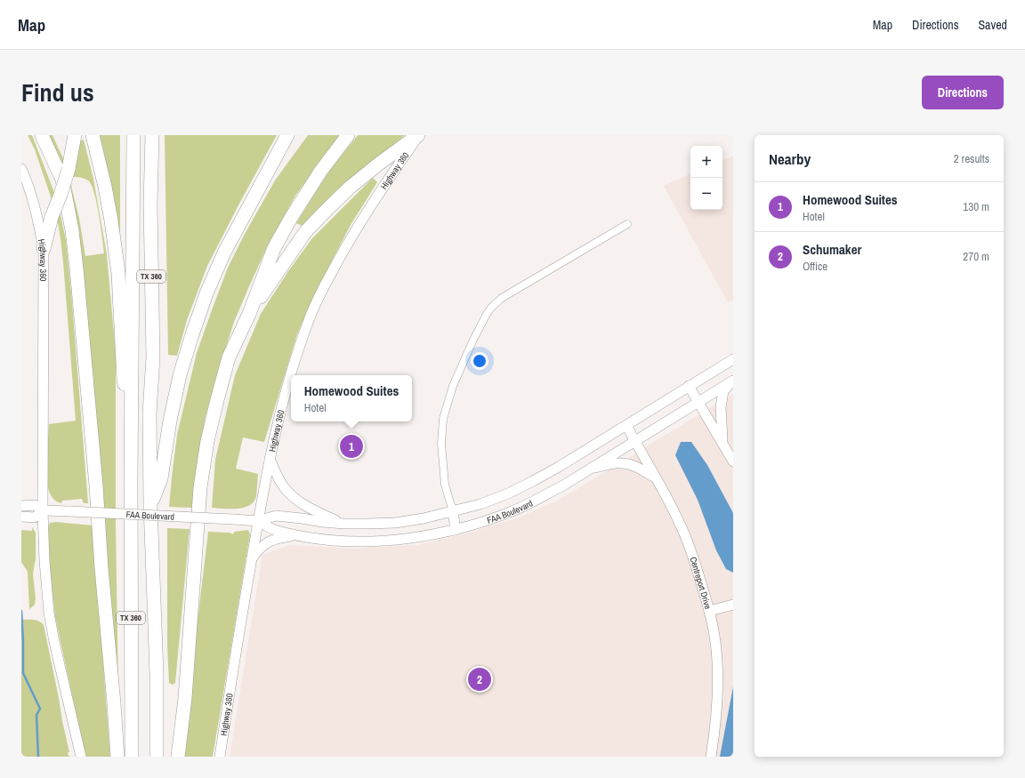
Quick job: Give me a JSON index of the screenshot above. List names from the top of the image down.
{
  "streets": {
    "highway": ["TX 360"],
    "street": ["Highway 360", "FAA Boulevard", "Centreport Drive"]
  },
  "crossings": [
    ["Highway 360", "FAA Boulevard"],
    ["FAA Boulevard", "Centreport Drive"]
  ],
  "page": {
    "header": "Map",
    "nav": ["Map", "Directions", "Saved"],
    "title": "Find us",
    "buttons": "Directions",
    "heading": ["Nearby", "2 results"],
    "map_buttons": ["+", "−"],
    "list": [
      {
        "mark": "1",
        "name": "Homewood Suites",
        "note": "Hotel",
        "value": "130 m"
      },
      {
        "mark": "2",
        "name": "Schumaker",
        "note": "Office",
        "value": "270 m"
      }
    ],
    "popup": ["Homewood Suites", "Hotel"],
    "pins": ["1", "2"]
  }
}
